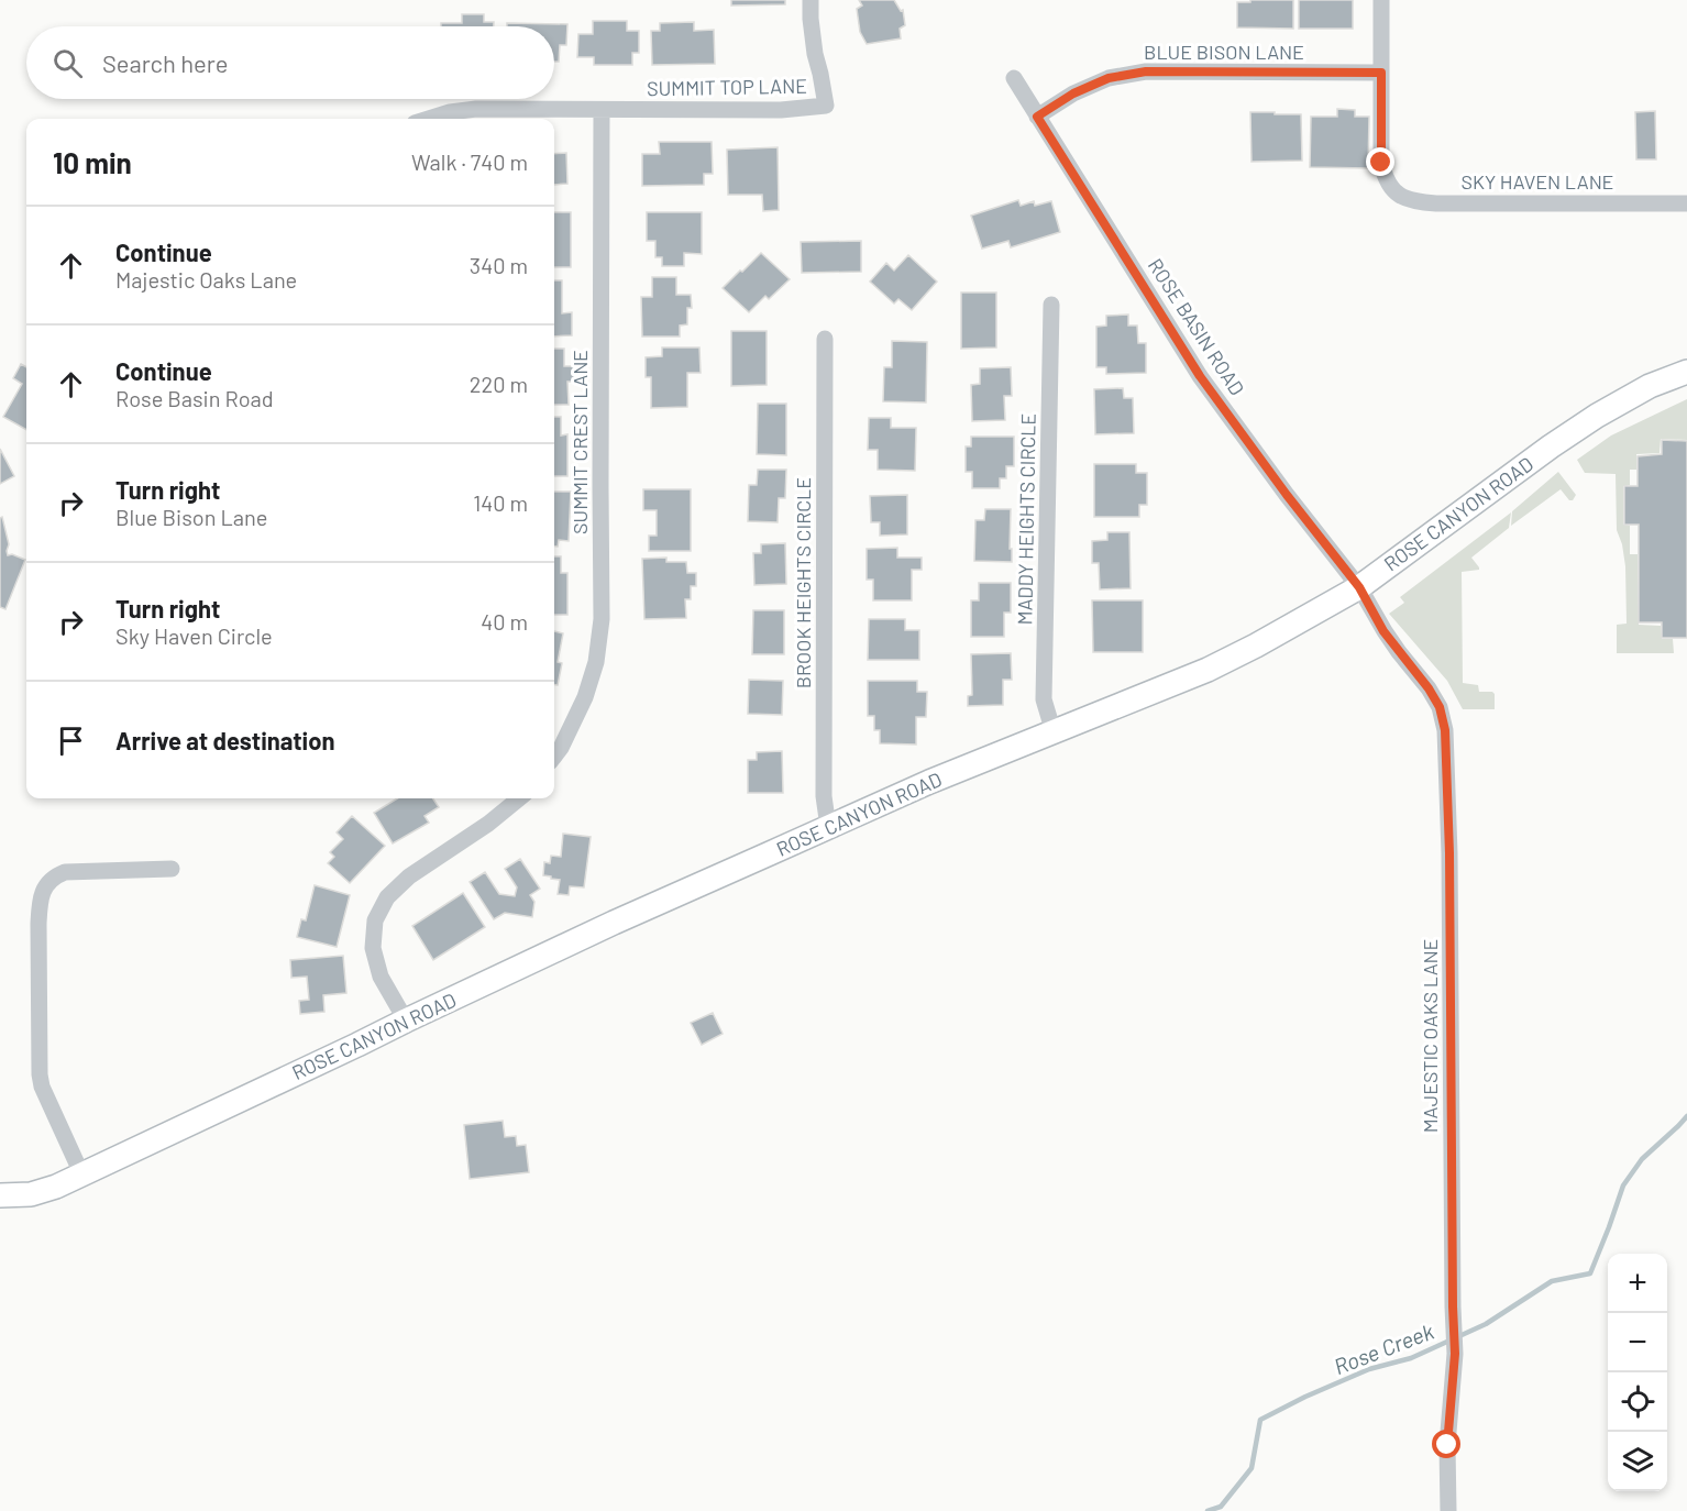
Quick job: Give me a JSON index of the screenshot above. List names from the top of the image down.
{
  "streets": {
    "street": [
      "BLUE BISON LANE",
      "SUMMIT TOP LANE",
      "SKY HAVEN LANE",
      "ROSE BASIN ROAD",
      "SUMMIT CREST LANE",
      "ROSE CANYON ROAD",
      "MADDY HEIGHTS CIRCLE",
      "BROOK HEIGHTS CIRCLE",
      "MAJESTIC OAKS LANE"
    ]
  },
  "crossings": [
    ["BLUE BISON LANE", "SKY HAVEN LANE"],
    ["BLUE BISON LANE", "ROSE BASIN ROAD"],
    ["SUMMIT TOP LANE", "SUMMIT CREST LANE"],
    ["ROSE BASIN ROAD", "ROSE CANYON ROAD"],
    ["ROSE BASIN ROAD", "MAJESTIC OAKS LANE"],
    ["ROSE CANYON ROAD", "MADDY HEIGHTS CIRCLE"],
    ["ROSE CANYON ROAD", "BROOK HEIGHTS CIRCLE"],
    ["ROSE CANYON ROAD", "MAJESTIC OAKS LANE"]
  ],
  "water": ["Rose Creek"],
  "page": {
    "search": "Search here",
    "heading": ["10 min", "Walk · 740 m"],
    "list": [
      ["Continue", "Majestic Oaks Lane", "340 m"],
      ["Continue", "Rose Basin Road", "220 m"],
      ["Turn right", "Blue Bison Lane", "140 m"],
      ["Turn right", "Sky Haven Circle", "40 m"],
      "Arrive at destination"
    ],
    "map_buttons": ["+", "−"]
  }
}
